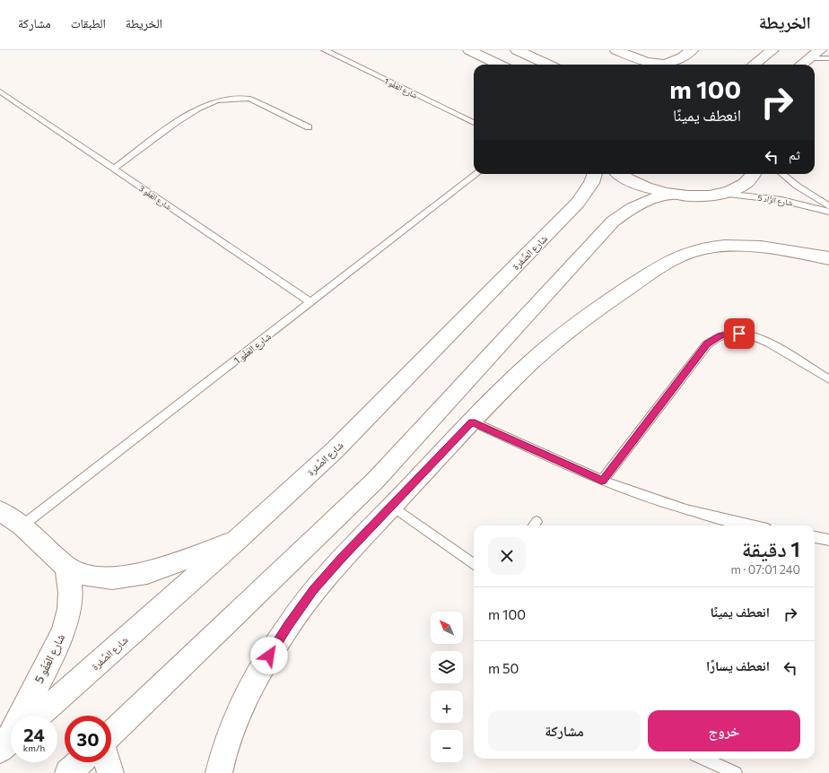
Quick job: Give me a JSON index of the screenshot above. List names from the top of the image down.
{
  "streets": {
    "street": ["شارع الصَّفرة", "شارع العَفُو 5"],
    "lane": ["شارع العَفُو 1", "شارع العَفُو 3", "شارع الزَّاد 5"]
  },
  "crossings": [
    ["شارع العَفُو 1", "شارع العَفُو 3"]
  ],
  "north": "top left",
  "page": {
    "header": "الخريطة",
    "nav": ["الخريطة", "الطبقات", "مشاركة"],
    "turn": ["100 m", "انعطف يمينًا"],
    "then": "ثم",
    "heading": ["1 دقيقة", "240 m · 07:01"],
    "list": [
      {
        "name": "انعطف يمينًا",
        "value": "100 m"
      },
      {
        "name": "انعطف يسارًا",
        "value": "50 m"
      }
    ],
    "map_buttons": ["+", "−"],
    "buttons": ["خروج", "مشاركة"],
    "speed": "24 km/h",
    "limit": "30"
  }
}
